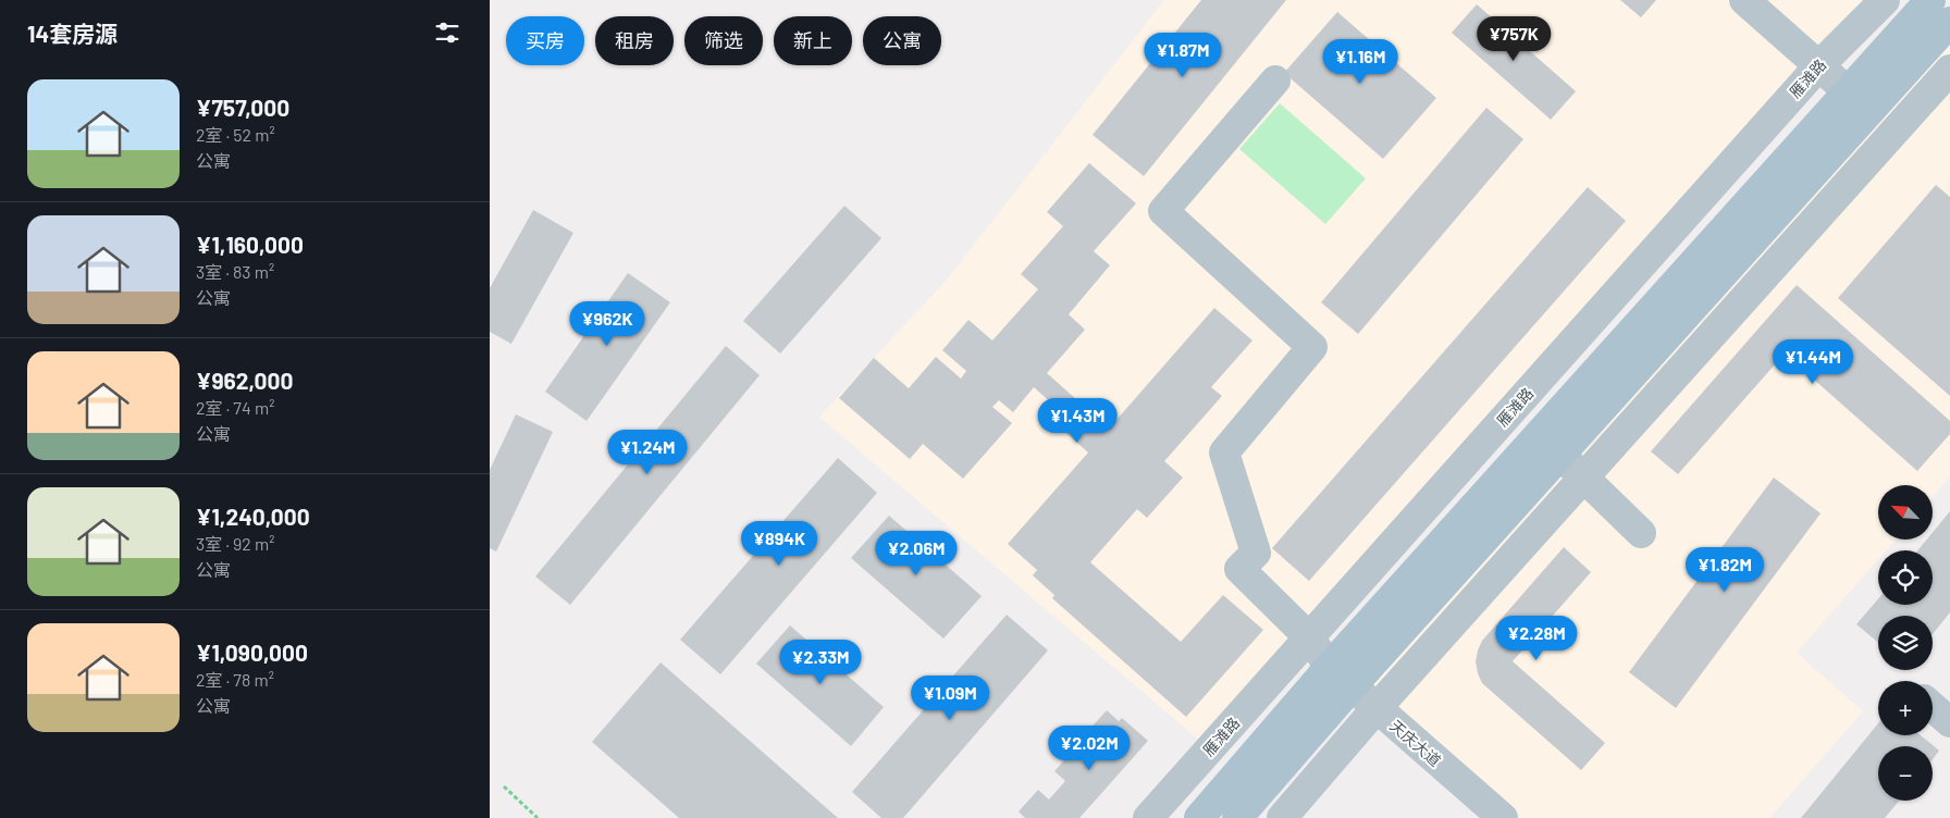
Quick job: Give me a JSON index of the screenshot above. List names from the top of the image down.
{
  "streets": {
    "street": ["雁滩路", "天庆大道"]
  },
  "crossings": [
    ["雁滩路", "天庆大道"]
  ],
  "north": "top left",
  "page": {
    "heading": "14套房源",
    "price": [
      "¥757K",
      "¥1.87M",
      "¥1.16M",
      "¥962K",
      "¥1.44M",
      "¥1.43M",
      "¥1.24M",
      "¥894K",
      "¥2.06M",
      "¥1.82M",
      "¥2.28M",
      "¥2.33M",
      "¥1.09M",
      "¥2.02M"
    ],
    "chip": [
      "买房",
      "租房",
      "筛选",
      "新上",
      "公寓"
    ],
    "list": [
      {
        "name": "¥757,000",
        "note": "2室 · 52 m² · 公寓"
      },
      {
        "name": "¥1,160,000",
        "note": "3室 · 83 m² · 公寓"
      },
      {
        "name": "¥962,000",
        "note": "2室 · 74 m² · 公寓"
      },
      {
        "name": "¥1,240,000",
        "note": "3室 · 92 m² · 公寓"
      },
      {
        "name": "¥1,090,000",
        "note": "2室 · 78 m² · 公寓"
      }
    ],
    "map_buttons": ["+", "−"]
  }
}
